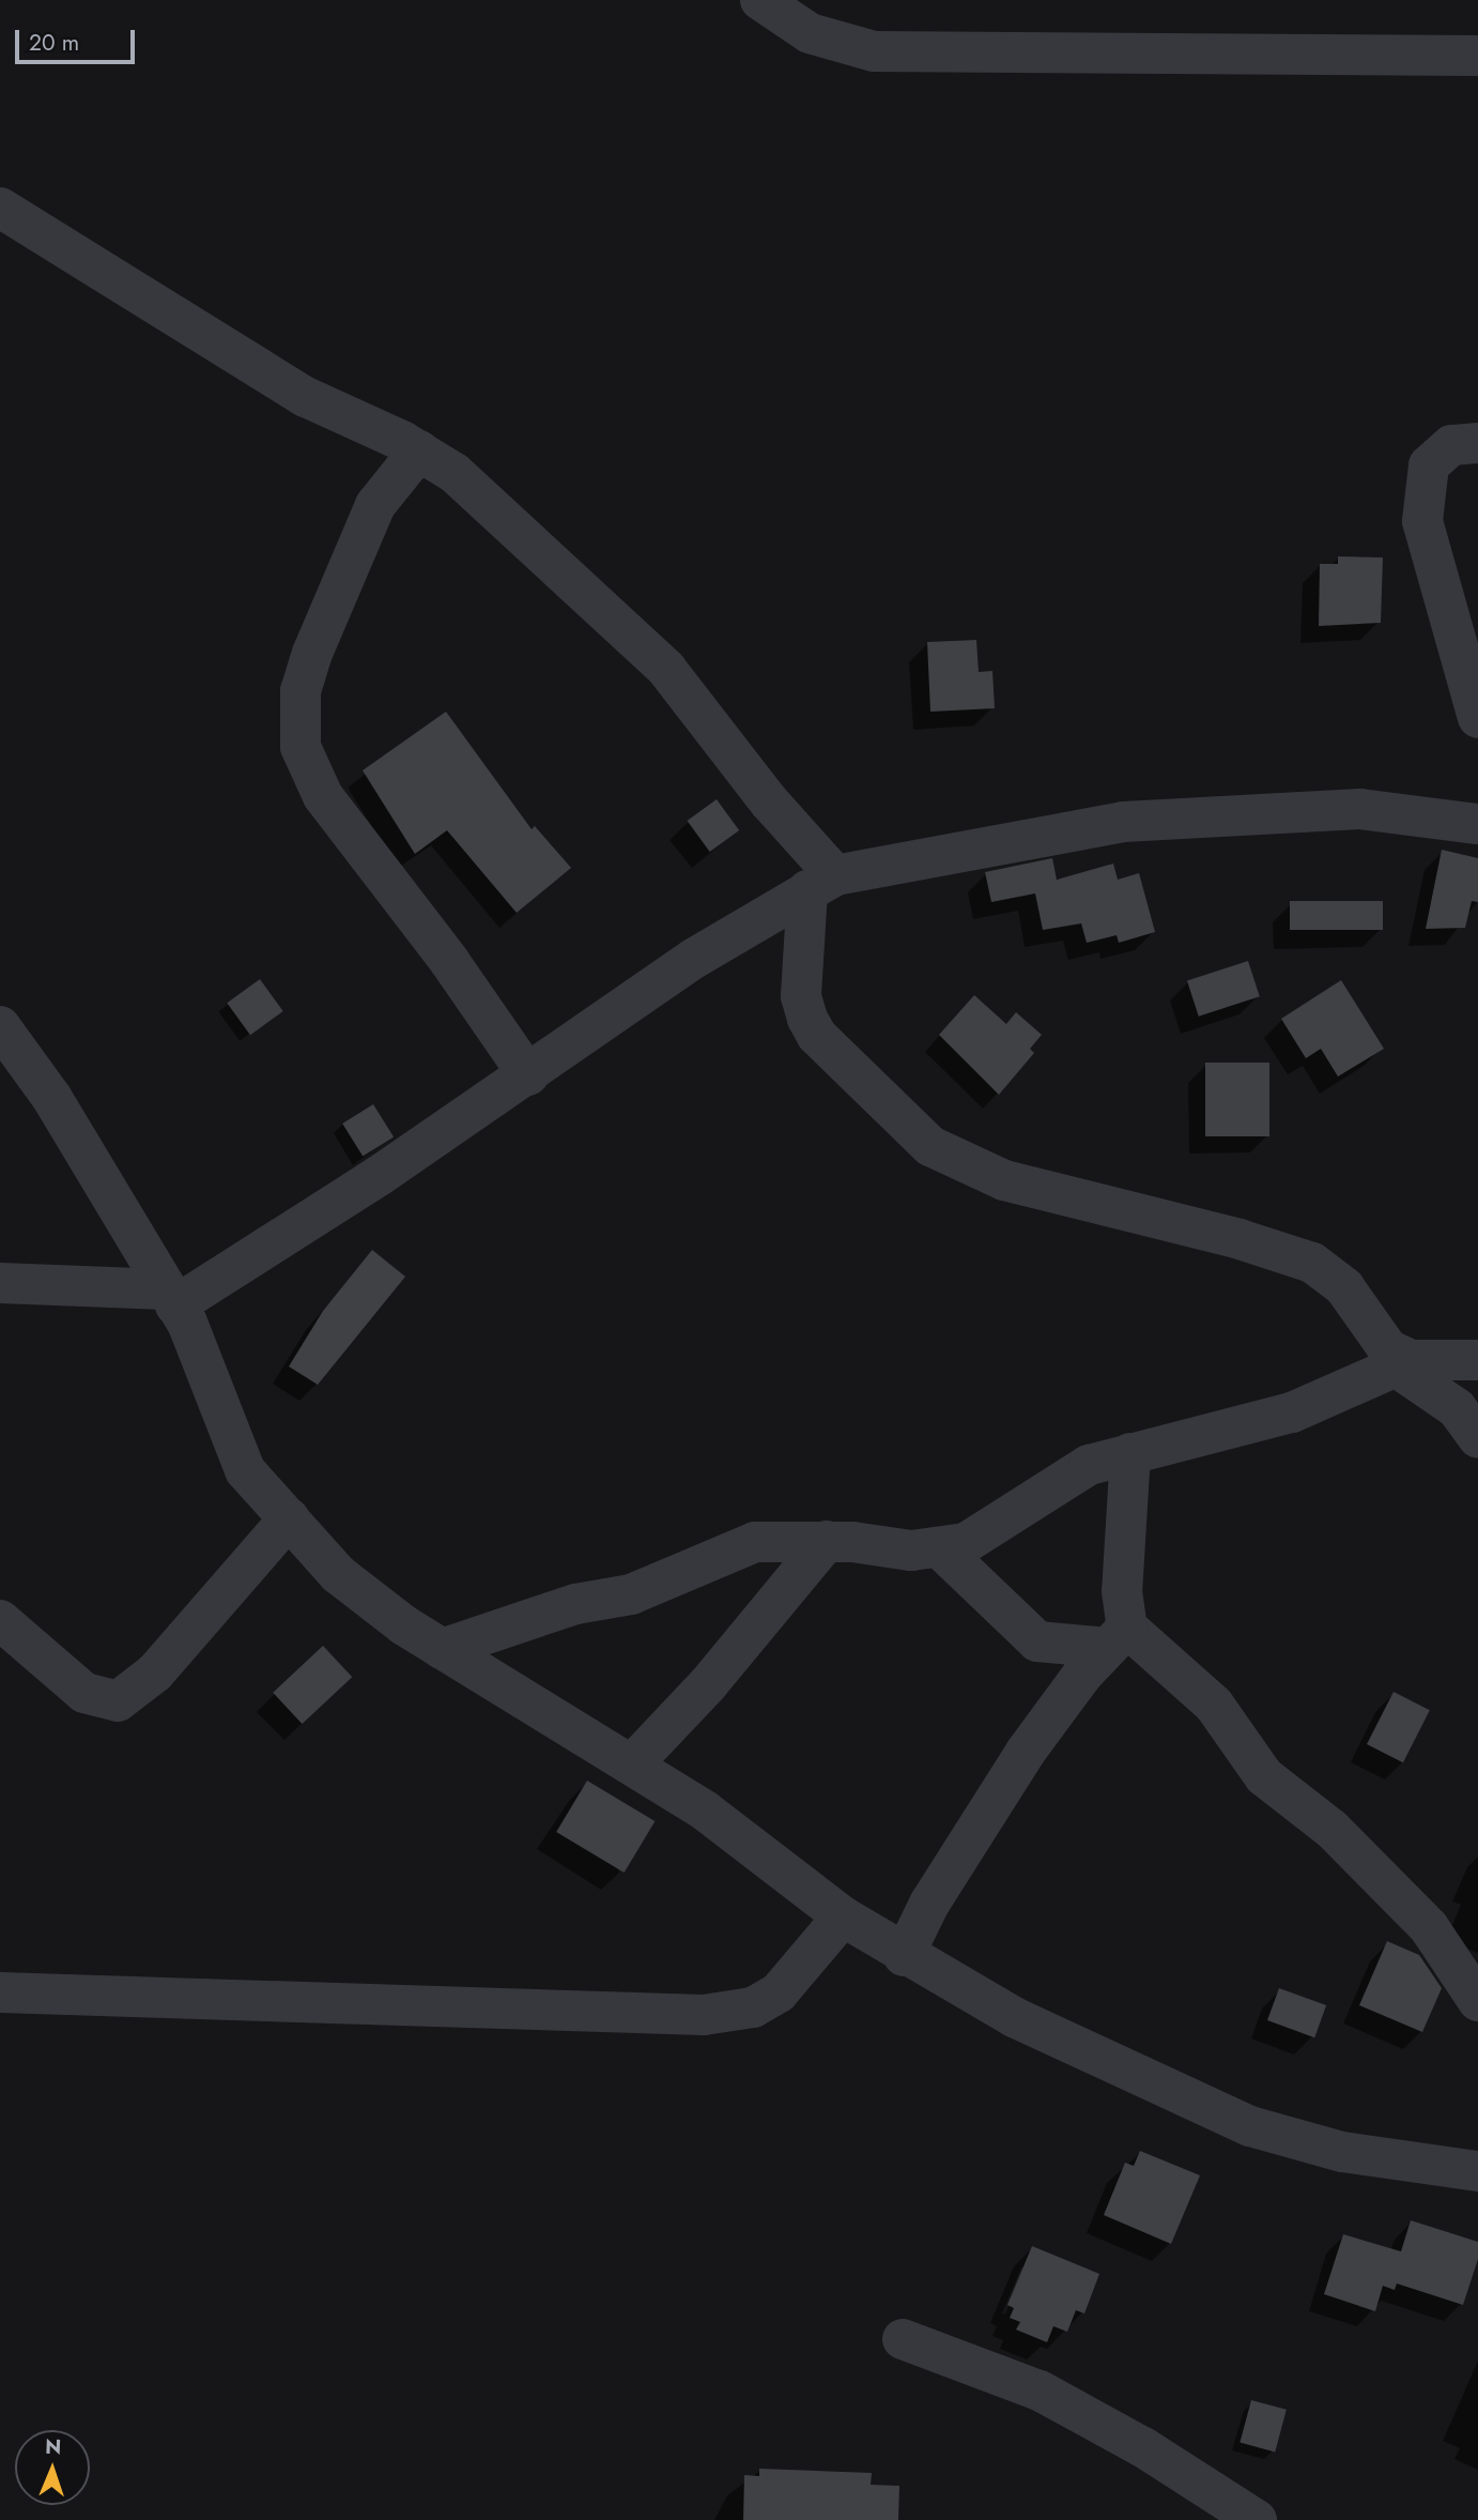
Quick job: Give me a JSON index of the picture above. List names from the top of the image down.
{
  "scale_bar": "20 m",
  "north": "top"
}
